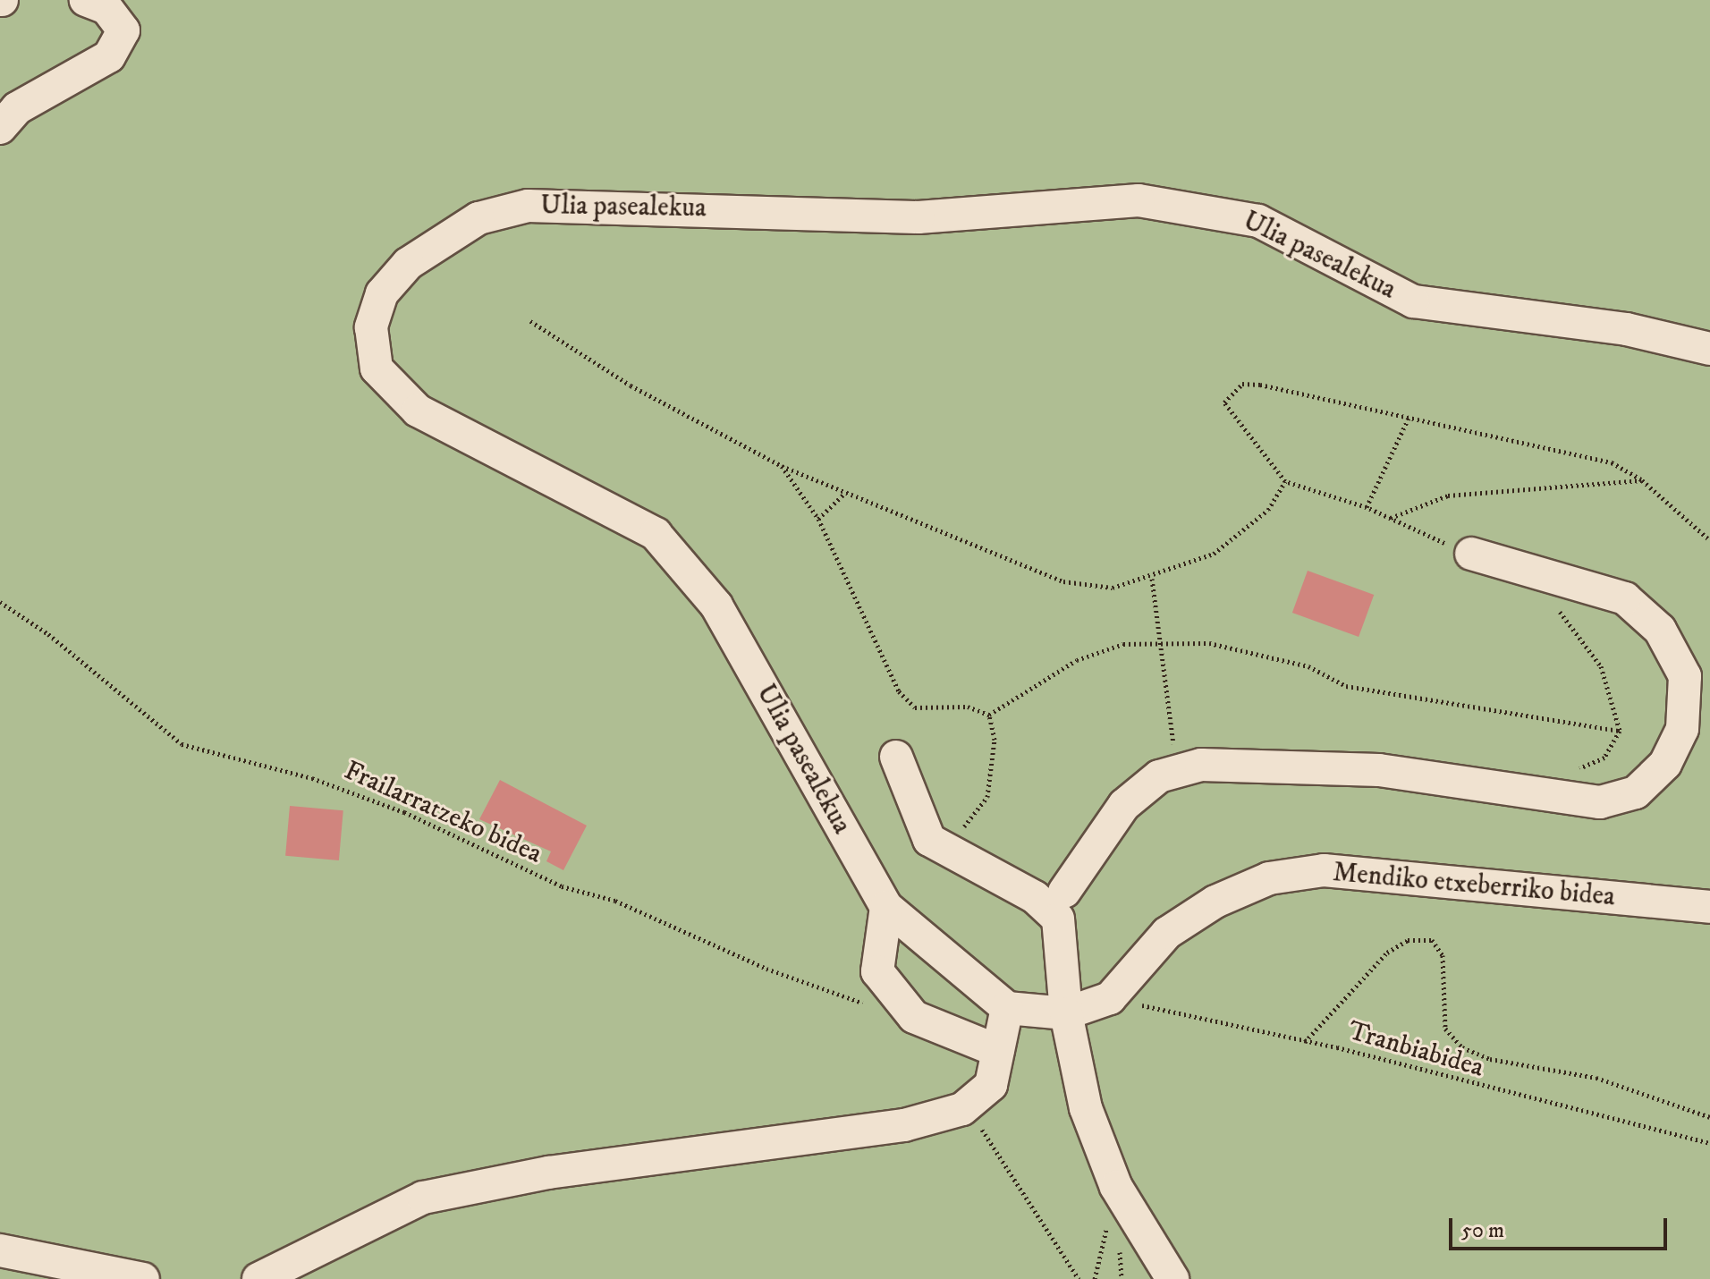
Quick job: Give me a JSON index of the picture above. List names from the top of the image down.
{
  "streets": {
    "street": ["Ulia pasealekua", "Mendiko etxeberriko bidea"],
    "path": ["Frailarratzeko bidea", "Tranbiabidea"]
  },
  "crossings": [
    ["Mendiko etxeberriko bidea", "Tranbiabidea"]
  ],
  "scale_bar": "50 m"
}
